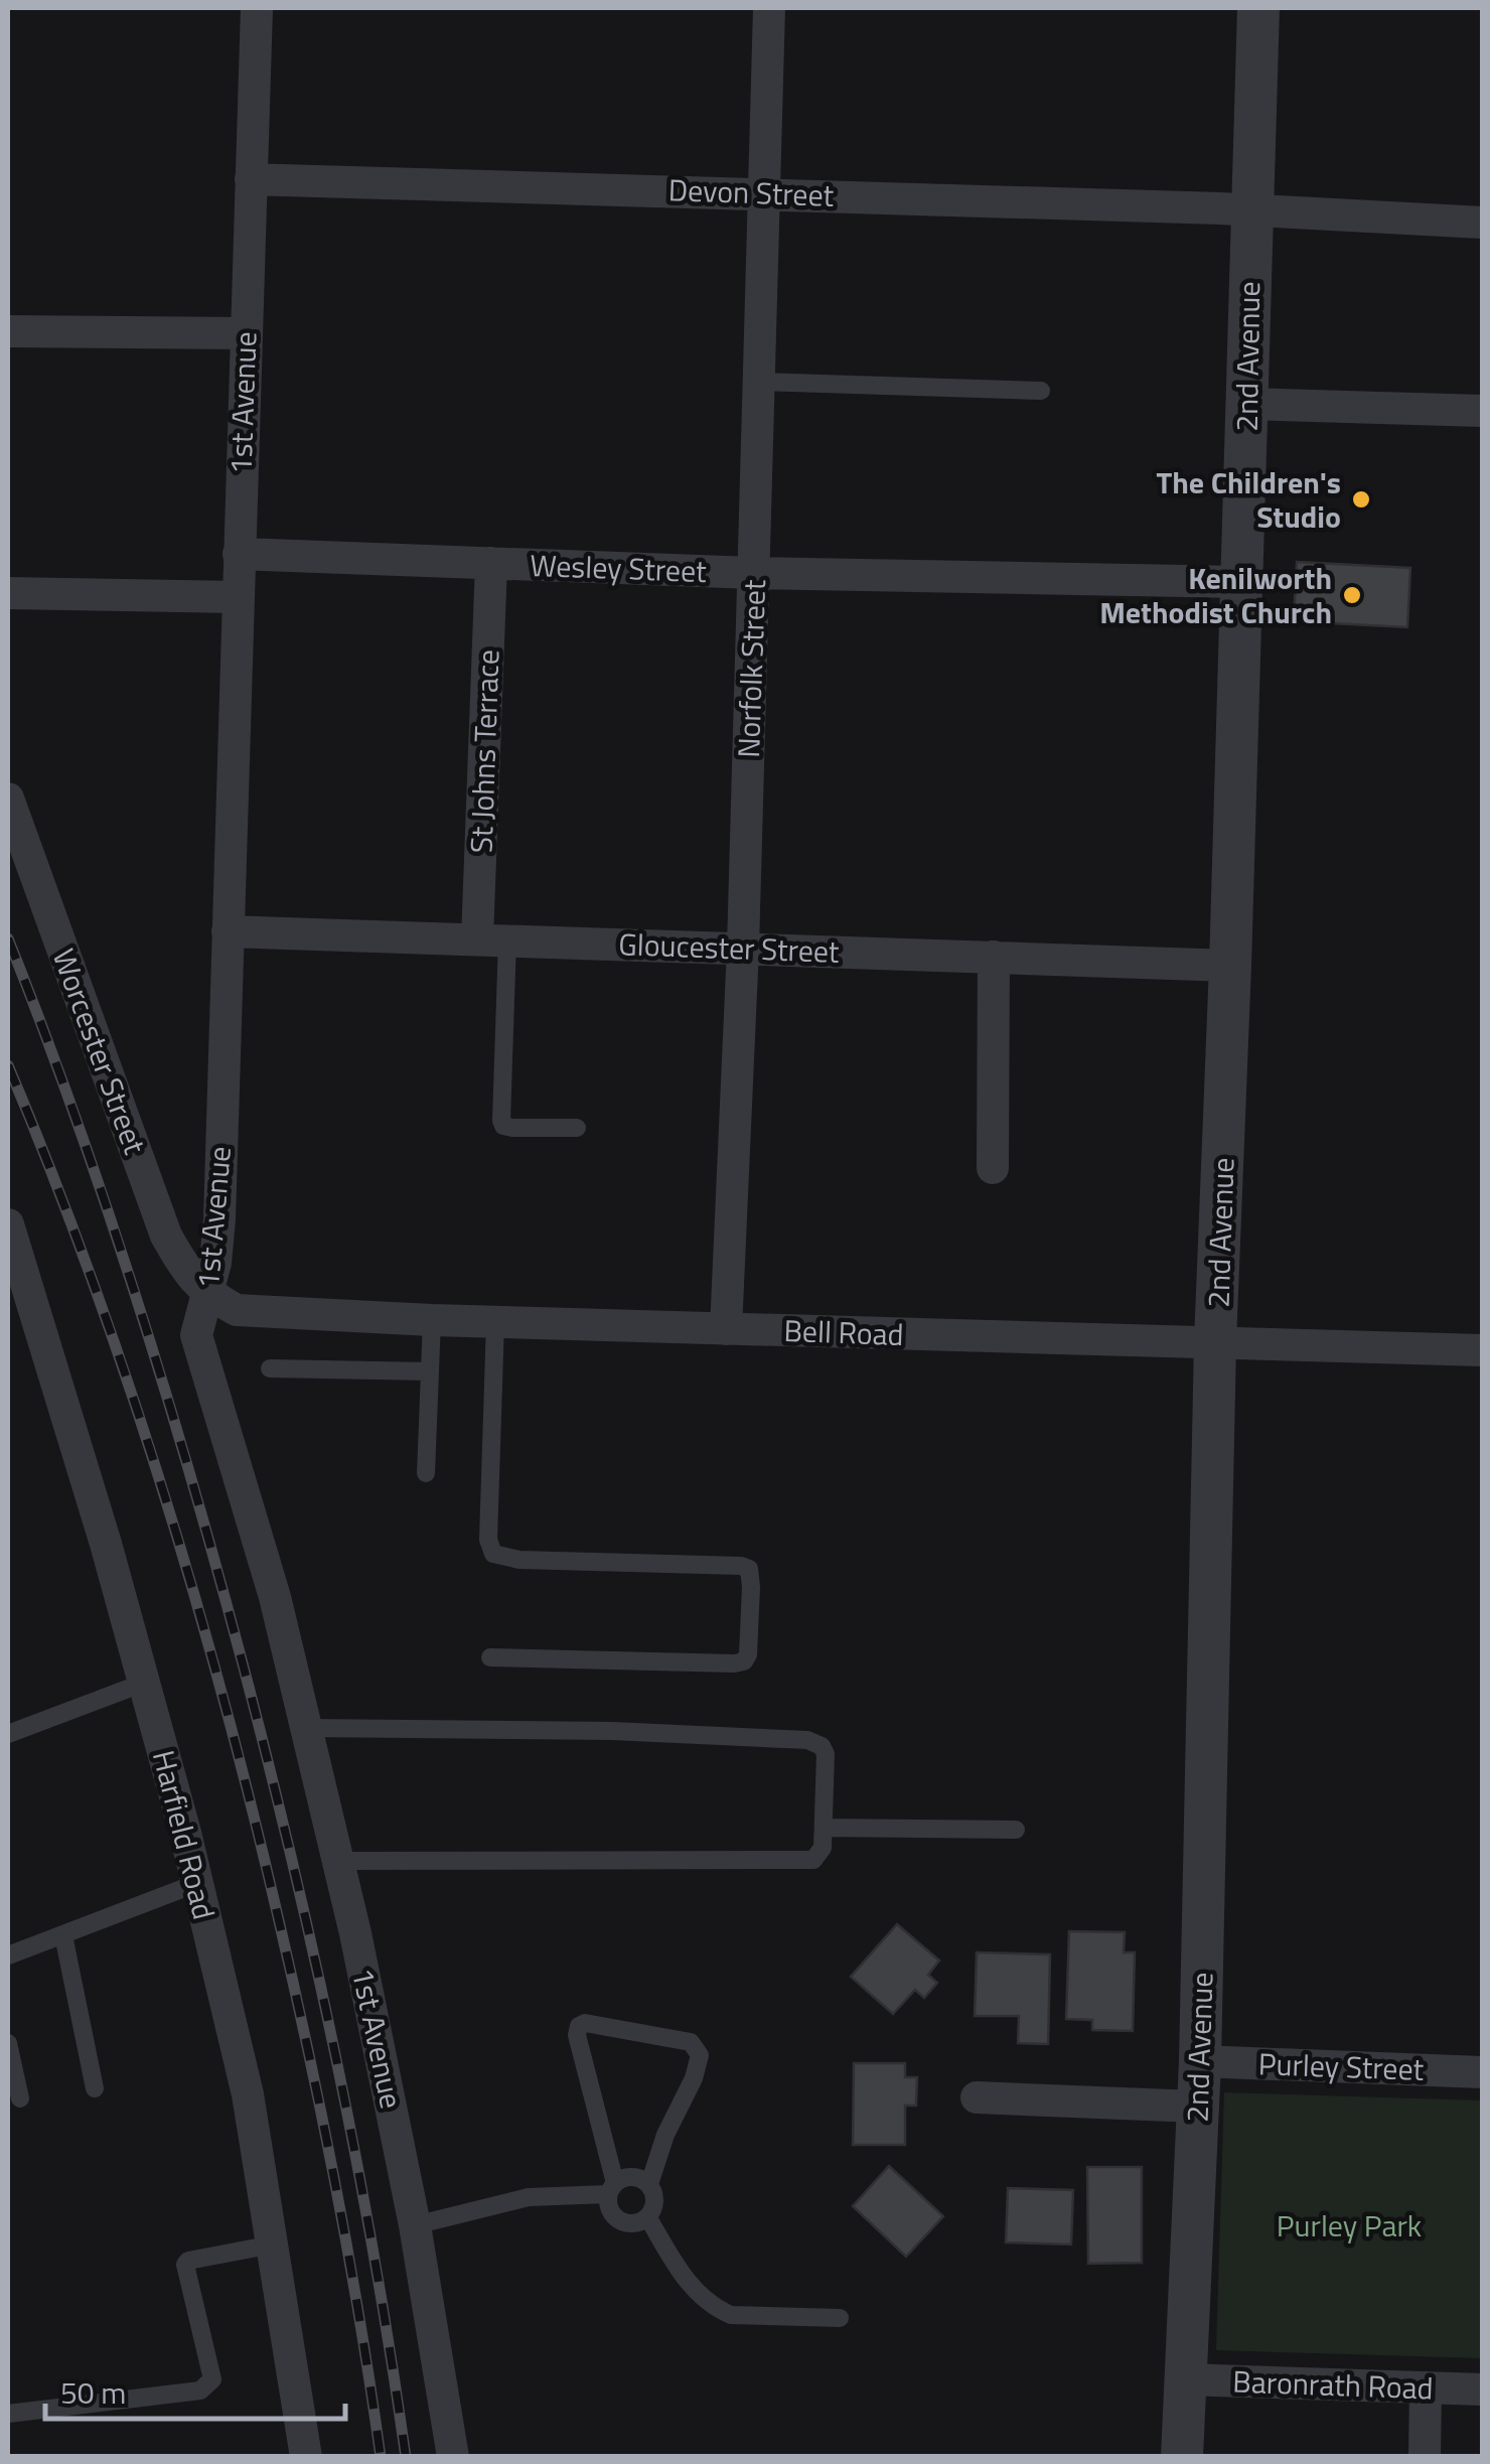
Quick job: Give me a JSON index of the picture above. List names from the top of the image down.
{
  "streets": {
    "street": [
      "Devon Street",
      "2nd Avenue",
      "1st Avenue",
      "Wesley Street",
      "Norfolk Street",
      "St Johns Terrace",
      "Gloucester Street",
      "Worcester Street",
      "Bell Road",
      "Harfield Road",
      "Purley Street",
      "Baronrath Road"
    ]
  },
  "crossings": [
    ["Devon Street", "2nd Avenue"],
    ["Devon Street", "1st Avenue"],
    ["Devon Street", "Norfolk Street"],
    ["2nd Avenue", "Wesley Street"],
    ["2nd Avenue", "Gloucester Street"],
    ["2nd Avenue", "Bell Road"],
    ["2nd Avenue", "Purley Street"],
    ["2nd Avenue", "Baronrath Road"],
    ["1st Avenue", "Wesley Street"],
    ["1st Avenue", "Gloucester Street"],
    ["1st Avenue", "Worcester Street"],
    ["1st Avenue", "Bell Road"],
    ["Wesley Street", "Norfolk Street"],
    ["Wesley Street", "St Johns Terrace"],
    ["Norfolk Street", "Gloucester Street"],
    ["Norfolk Street", "Bell Road"],
    ["St Johns Terrace", "Gloucester Street"],
    ["Worcester Street", "Bell Road"]
  ],
  "parks": ["Purley Park"],
  "places": ["The Children's Studio", "Kenilworth Methodist Church"],
  "scale_bar": "50 m"
}
